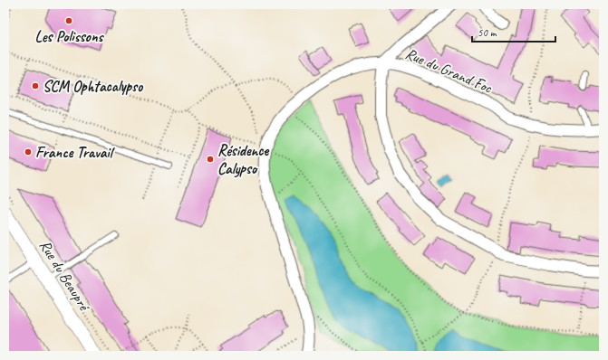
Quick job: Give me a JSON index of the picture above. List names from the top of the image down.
{
  "streets": {
    "street": ["Rue du Grand Foc", "Rue du Beaupré"]
  },
  "places": [
    "Les Polissons",
    "SCM Ophtacalypso",
    "France Travail",
    "Résidence Calypso"
  ],
  "scale_bar": "50 m"
}
